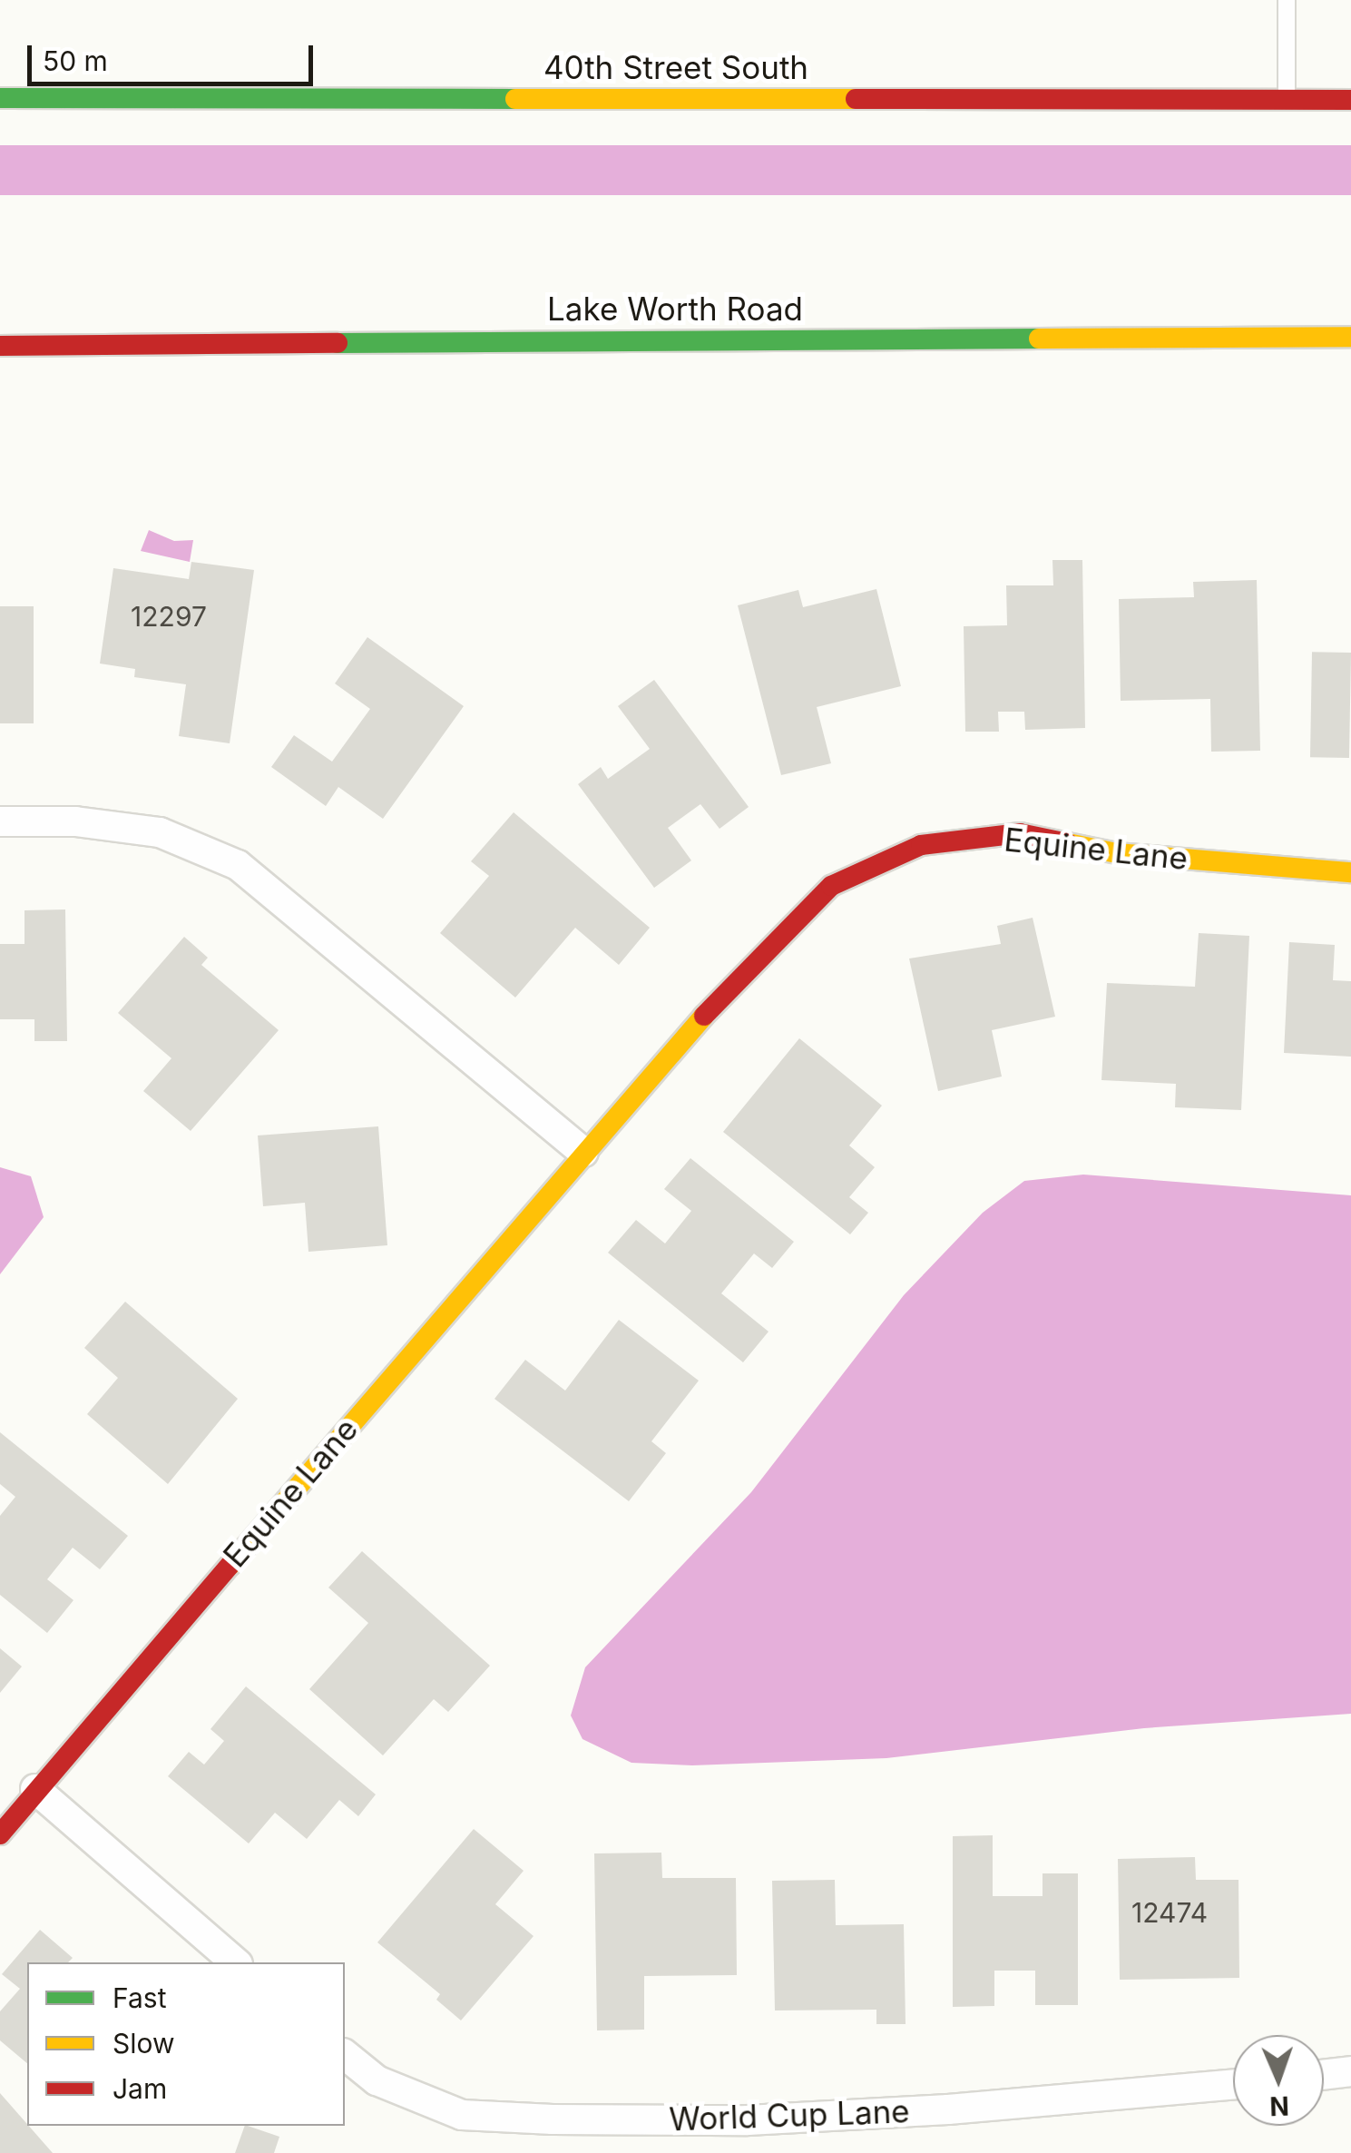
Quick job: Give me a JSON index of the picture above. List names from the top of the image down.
{
  "streets": {
    "street": [
      "40th Street South",
      "Lake Worth Road",
      "Equine Lane",
      "World Cup Lane"
    ]
  },
  "house_numbers": ["12297", "12474"],
  "legend": ["Fast", "Slow", "Jam"],
  "scale_bar": "50 m",
  "north": "bottom"
}
